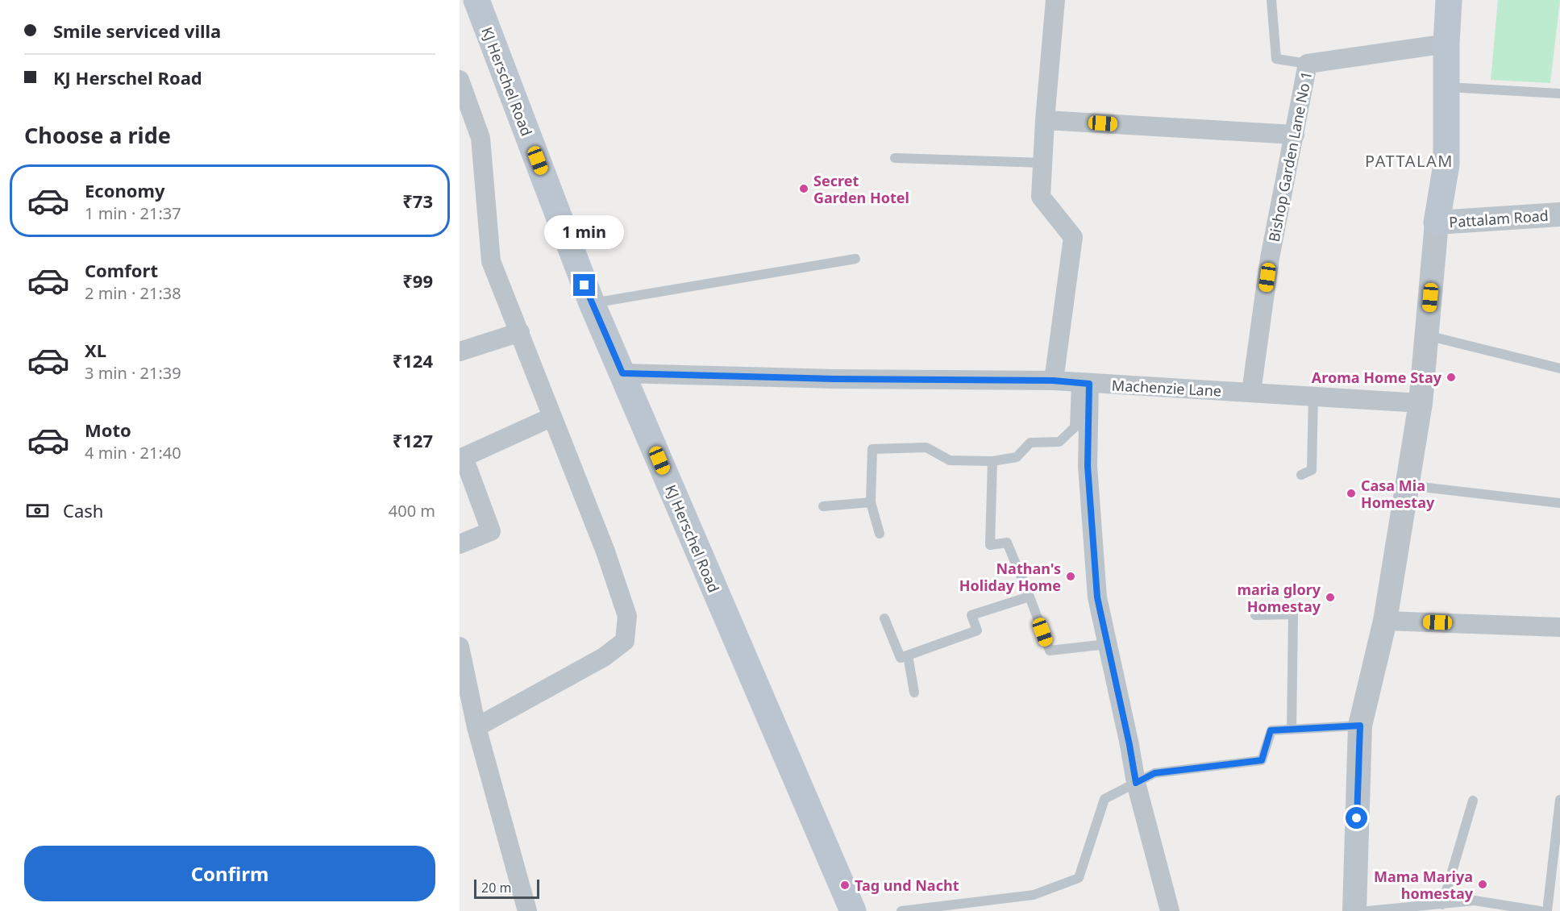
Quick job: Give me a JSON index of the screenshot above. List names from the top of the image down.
{
  "streets": {
    "main road": ["KJ Herschel Road"],
    "street": ["Bishop Garden Lane No 1", "Pattalam Road", "Machenzie Lane"]
  },
  "crossings": [
    ["KJ Herschel Road", "Machenzie Lane"],
    ["Bishop Garden Lane No 1", "Machenzie Lane"]
  ],
  "districts": ["PATTALAM"],
  "places": [
    "Secret Garden Hotel",
    "Aroma Home Stay",
    "Casa Mia Homestay",
    "Nathan's Holiday Home",
    "maria glory Homestay",
    "Mama Mariya homestay",
    "Tag und Nacht"
  ],
  "scale_bar": "20 m",
  "page": {
    "banner": ["Smile serviced villa", "KJ Herschel Road"],
    "heading": "Choose a ride",
    "list": [
      {
        "name": "Economy",
        "note": "1 min · 21:37",
        "value": "₹73"
      },
      {
        "name": "Comfort",
        "note": "2 min · 21:38",
        "value": "₹99"
      },
      {
        "name": "XL",
        "note": "3 min · 21:39",
        "value": "₹124"
      },
      {
        "name": "Moto",
        "note": "4 min · 21:40",
        "value": "₹127"
      }
    ],
    "bubble": "1 min",
    "pay": ["Cash", "400 m"],
    "buttons": "Confirm",
    "scale": "20 m"
  }
}
